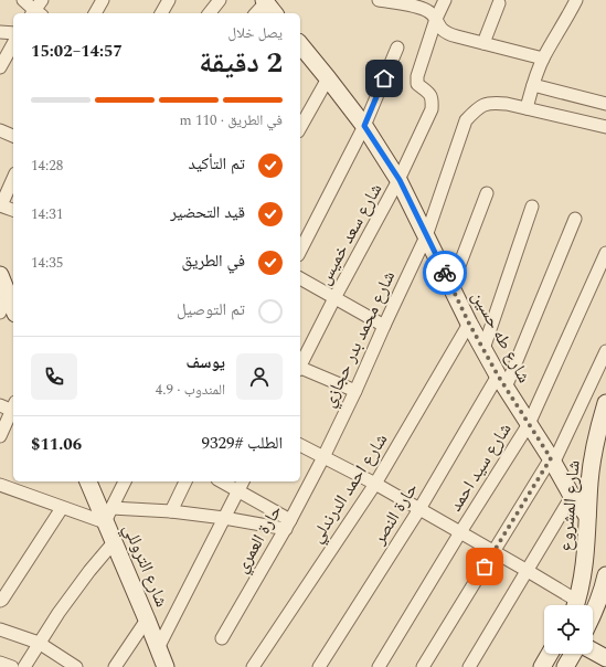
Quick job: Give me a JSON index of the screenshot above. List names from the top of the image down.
{
  "streets": {
    "street": [
      "شارع سعد خميس",
      "شارع طه حسين",
      "شارع محمد بدر حجازي",
      "شارع سيد احمد",
      "شارع احمد الدرندلي",
      "شارع المشروع",
      "حارة النصر",
      "حارة العمري",
      "شارع التروللي"
    ]
  },
  "crossings": [
    ["شارع سعد خميس", "شارع طه حسين"],
    ["شارع طه حسين", "شارع محمد بدر حجازي"],
    ["شارع طه حسين", "شارع سيد احمد"],
    ["شارع طه حسين", "شارع احمد الدرندلي"],
    ["شارع طه حسين", "شارع المشروع"],
    ["شارع طه حسين", "حارة النصر"],
    ["شارع محمد بدر حجازي", "حارة العمري"]
  ],
  "page": {
    "heading": ["2 دقيقة", "يصل خلال", "14:57–15:02"],
    "panel": [
      "يوسف",
      "المندوب · 4.9",
      "الطلب #9329",
      "$11.06"
    ],
    "bar": "في الطريق · 110 m",
    "list": [
      ["تم التأكيد", "14:28"],
      ["قيد التحضير", "14:31"],
      ["في الطريق", "14:35"],
      "تم التوصيل"
    ]
  }
}
